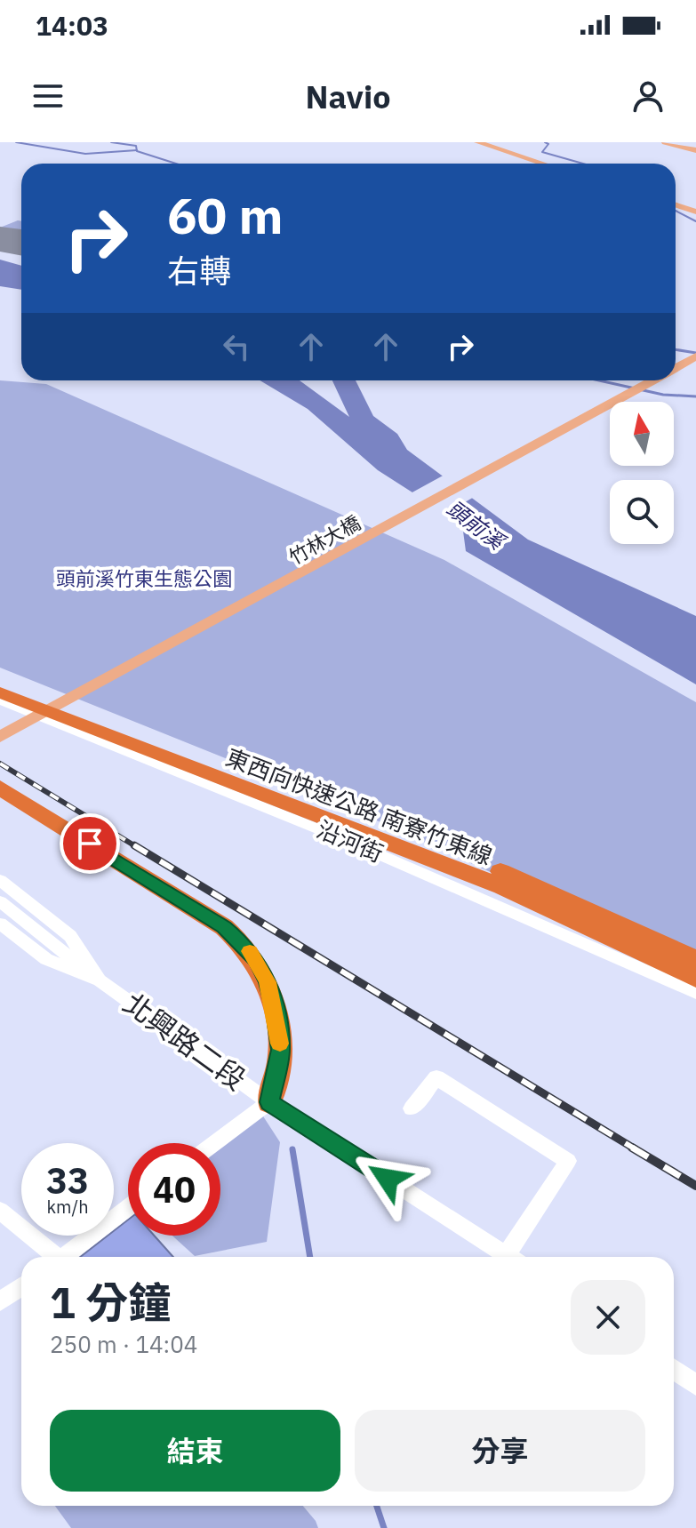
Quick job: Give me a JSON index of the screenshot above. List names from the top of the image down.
{
  "streets": {
    "highway": ["東西向快速公路 南寮竹東線"],
    "main road": ["竹林大橋"],
    "street": ["沿河街", "北興路二段"]
  },
  "water": ["頭前溪"],
  "parks": ["頭前溪竹東生態公園"],
  "north": "top",
  "page": {
    "status": "14:03",
    "header": "Navio",
    "turn": ["60 m", "右轉"],
    "speed": "33 km/h",
    "limit": "40",
    "heading": ["1 分鐘", "250 m · 14:04"],
    "buttons": ["結束", "分享"]
  }
}
